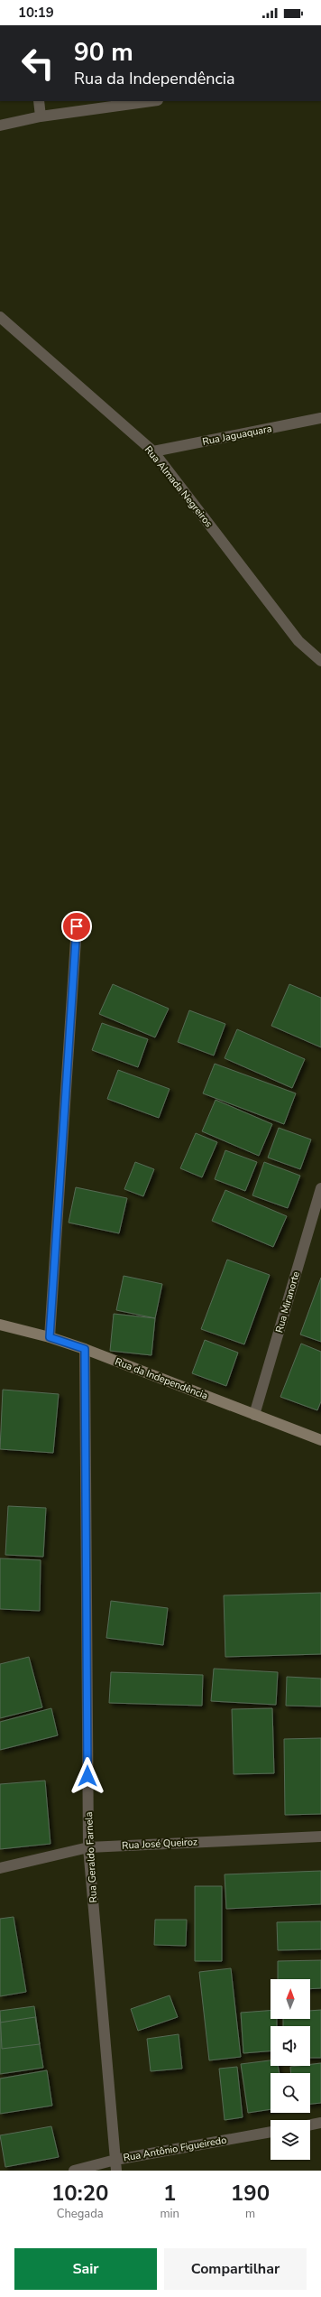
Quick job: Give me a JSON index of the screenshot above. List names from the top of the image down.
{
  "streets": {
    "street": [
      "Rua Jaguaquara",
      "Rua Almada Negreiros",
      "Rua Miranorte",
      "Rua da Independência",
      "Rua José Queiroz",
      "Rua Geraldo Farnela",
      "Rua Antônio Figueiredo"
    ]
  },
  "crossings": [
    ["Rua Jaguaquara", "Rua Almada Negreiros"],
    ["Rua Miranorte", "Rua da Independência"],
    ["Rua da Independência", "Rua Geraldo Farnela"],
    ["Rua José Queiroz", "Rua Geraldo Farnela"],
    ["Rua Geraldo Farnela", "Rua Antônio Figueiredo"]
  ],
  "north": "top",
  "page": {
    "status": "10:19",
    "turn": ["90 m", "Rua da Independência"],
    "eta": [
      "10:20",
      "Chegada",
      "1",
      "min",
      "190",
      "m"
    ],
    "buttons": ["Sair", "Compartilhar"]
  }
}
